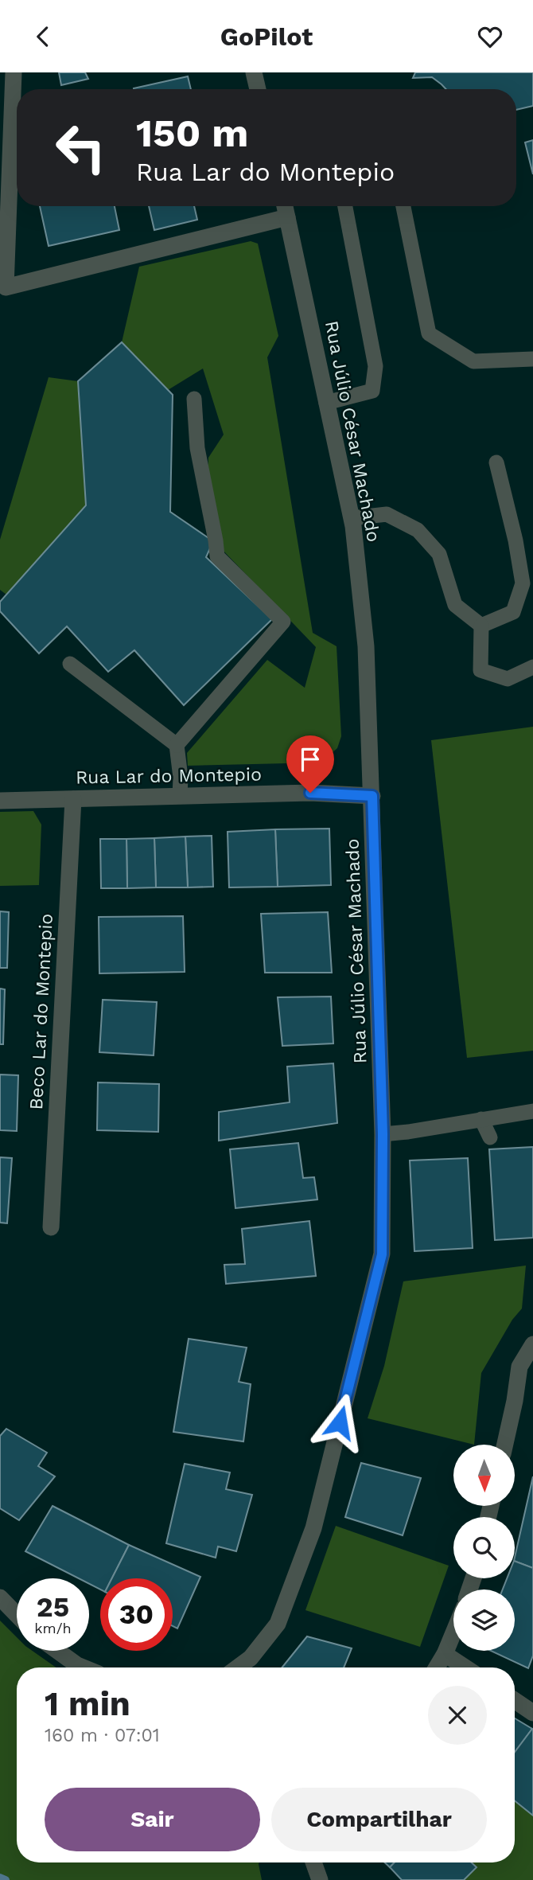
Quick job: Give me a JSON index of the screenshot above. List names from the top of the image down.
{
  "streets": {
    "street": ["Rua Júlio César Machado", "Rua Lar do Montepio", "Beco Lar do Montepio"]
  },
  "crossings": [
    ["Rua Júlio César Machado", "Rua Lar do Montepio"],
    ["Rua Lar do Montepio", "Beco Lar do Montepio"]
  ],
  "north": "bottom",
  "page": {
    "header": "GoPilot",
    "turn": ["150 m", "Rua Lar do Montepio"],
    "speed": "25 km/h",
    "limit": "30",
    "heading": ["1 min", "160 m · 07:01"],
    "buttons": ["Sair", "Compartilhar"]
  }
}
